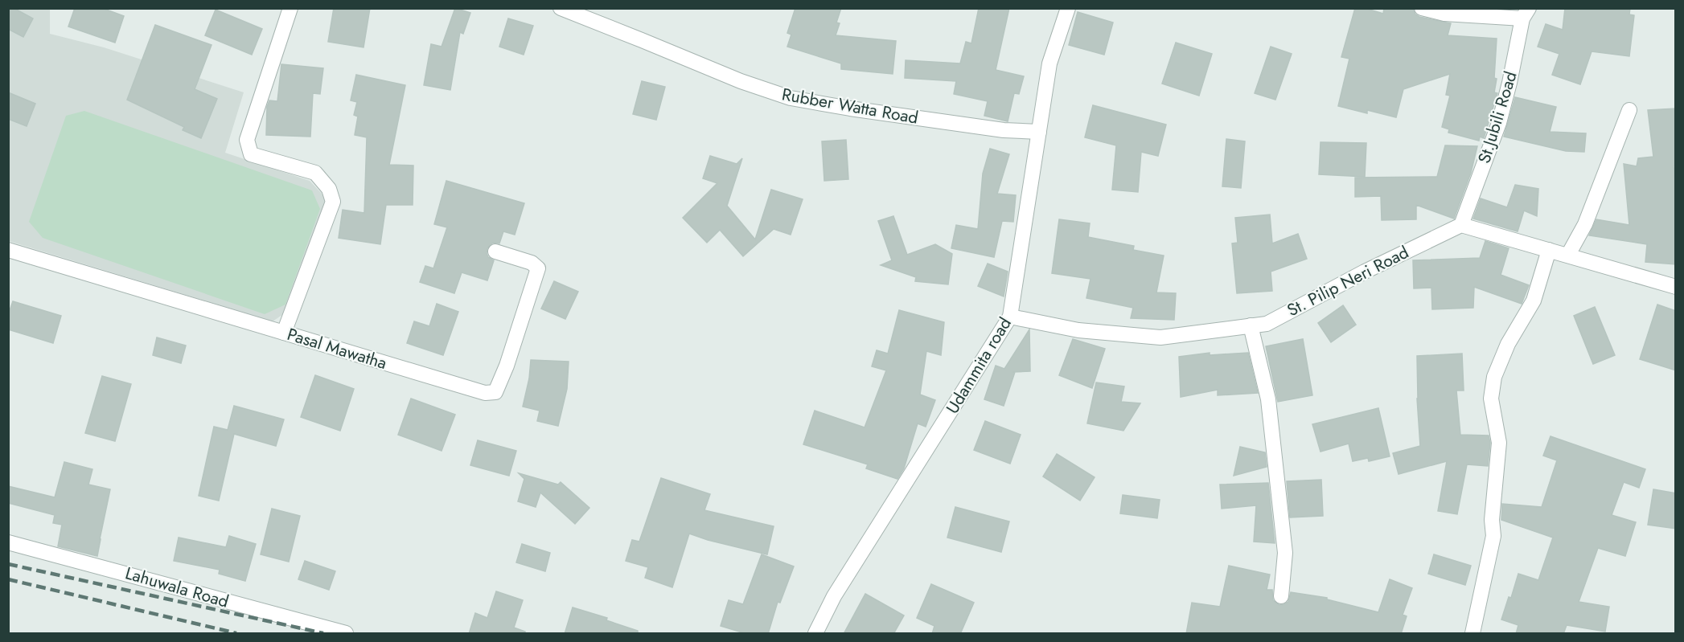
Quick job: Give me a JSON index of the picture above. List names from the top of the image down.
{
  "streets": {
    "street": [
      "Rubber Watta Road",
      "St.Jubili Road",
      "St. Pilip Neri Road",
      "Pasal Mawatha",
      "Udammita road",
      "Lahuwala Road"
    ]
  },
  "crossings": [
    ["Rubber Watta Road", "Udammita road"],
    ["St.Jubili Road", "St. Pilip Neri Road"],
    ["St. Pilip Neri Road", "Udammita road"]
  ]
}
